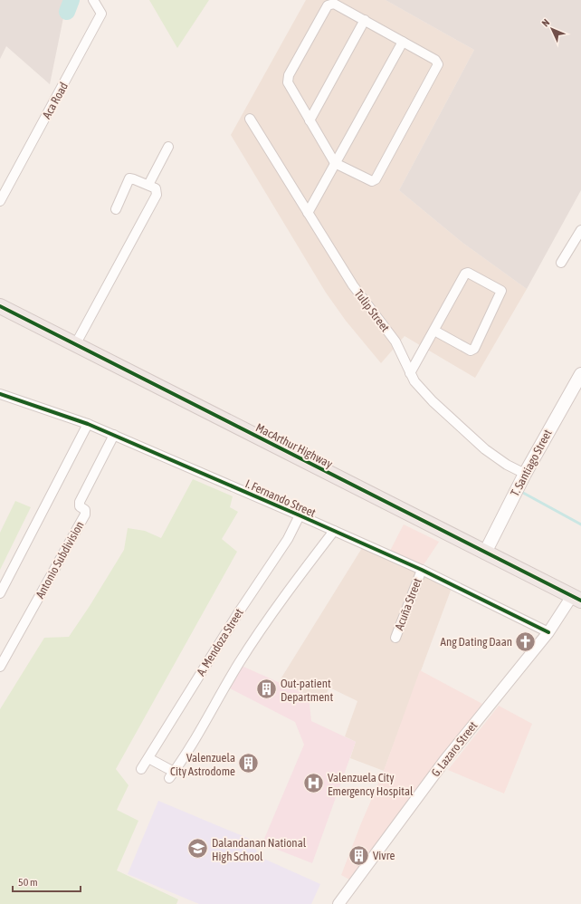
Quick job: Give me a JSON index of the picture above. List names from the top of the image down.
{
  "streets": {
    "highway": ["MacArthur Highway"],
    "main road": ["T. Santiago Street"],
    "street": [
      "Aca Road",
      "Tulip Street",
      "I. Fernando Street",
      "Antonio Subdivision",
      "Acuña Street",
      "A. Mendoza Street",
      "G. Lazaro Street"
    ]
  },
  "crossings": [
    ["Tulip Street", "T. Santiago Street"],
    ["MacArthur Highway", "T. Santiago Street"],
    ["MacArthur Highway", "G. Lazaro Street"],
    ["I. Fernando Street", "Antonio Subdivision"],
    ["I. Fernando Street", "Acuña Street"],
    ["I. Fernando Street", "A. Mendoza Street"],
    ["I. Fernando Street", "G. Lazaro Street"]
  ],
  "places": {
    "church": ["Ang Dating Daan"],
    "building": ["Out-patient Department", "Valenzuela City Astrodome", "Vivre"],
    "hospital": ["Valenzuela City Emergency Hospital"],
    "school or university": ["Dalandanan National High School"]
  },
  "scale_bar": "50 m",
  "north": "top left"
}
